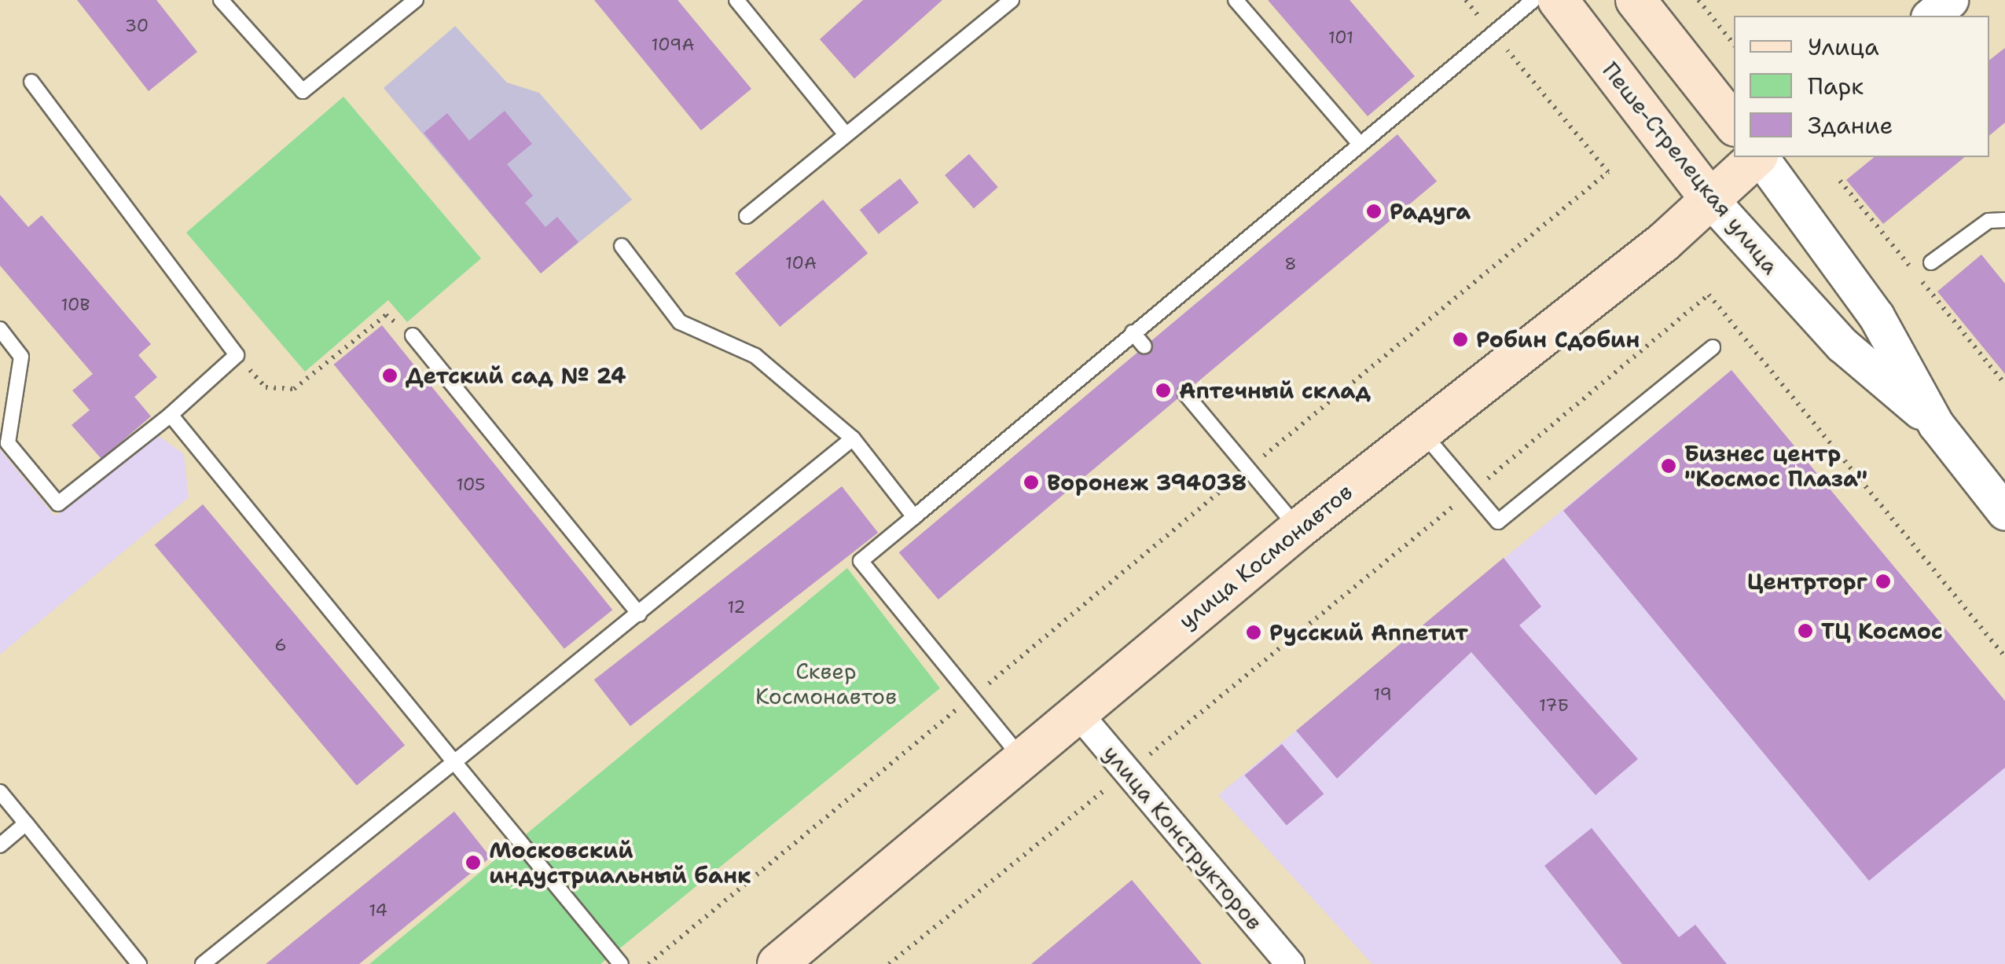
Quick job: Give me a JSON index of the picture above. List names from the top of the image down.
{
  "streets": {
    "main road": ["Пеше-Стрелецкая улица", "улица Космонавтов"],
    "street": ["улица Конструкторов"]
  },
  "crossings": [
    ["Пеше-Стрелецкая улица", "улица Космонавтов"],
    ["улица Космонавтов", "улица Конструкторов"]
  ],
  "parks": ["Сквер Космонавтов"],
  "places": [
    "Радуга",
    "Робин Сдобин",
    "Детский сад № 24",
    "Аптечный склад",
    "Бизнес центр \"Космос Плаза\"",
    "Воронеж 394038",
    "Центрторг",
    "ТЦ Космос",
    "Русский Аппетит",
    "Московский индустриальный банк"
  ],
  "house_numbers": [
    "30",
    "101",
    "109А",
    "10А",
    "8",
    "10В",
    "105",
    "12",
    "6",
    "19",
    "17Б",
    "14"
  ],
  "legend": ["Улица", "Парк", "Здание"]
}
